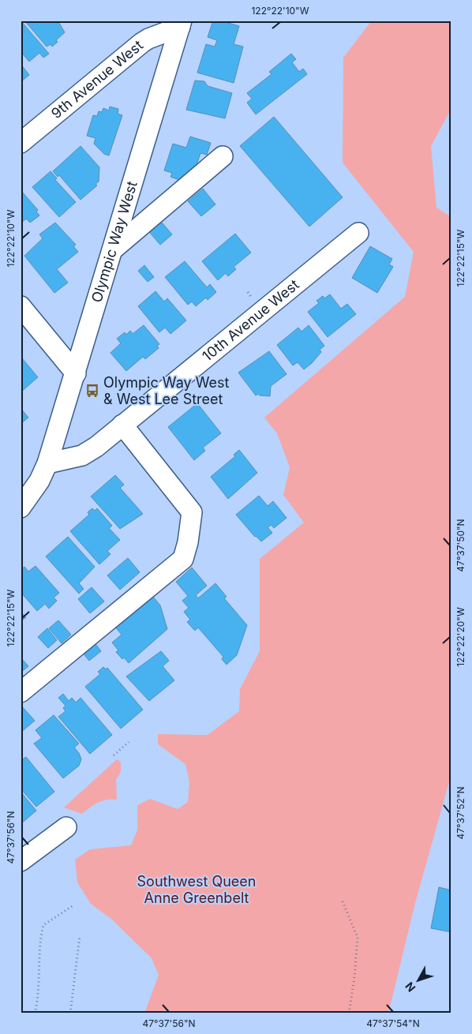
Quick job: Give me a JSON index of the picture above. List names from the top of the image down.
{
  "streets": {
    "street": ["9th Avenue West", "Olympic Way West", "10th Avenue West"]
  },
  "crossings": [
    ["9th Avenue West", "Olympic Way West"],
    ["Olympic Way West", "10th Avenue West"]
  ],
  "parks": ["Southwest Queen Anne Greenbelt"],
  "places": {
    "bus stop": ["Olympic Way West & West Lee Street"]
  },
  "north": "bottom left",
  "coordinates": [
    "122°22'10\"W",
    "122°22'15\"W",
    "47°37'50\"N",
    "122°22'20\"W",
    "47°37'52\"N",
    "47°37'56\"N",
    "47°37'54\"N"
  ]
}
